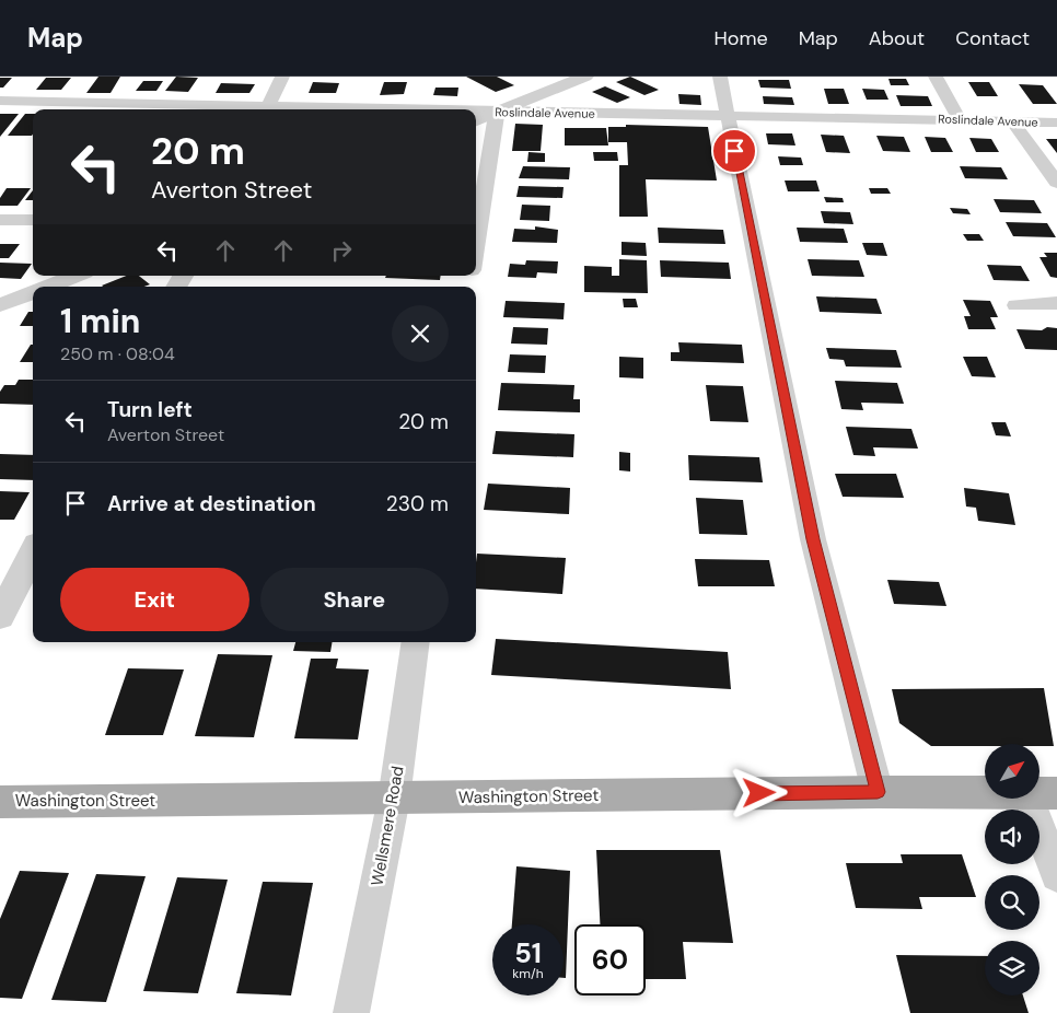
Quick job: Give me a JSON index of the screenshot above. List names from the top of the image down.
{
  "streets": {
    "main road": ["Washington Street"],
    "street": ["Roslindale Avenue", "Wellsmere Road"]
  },
  "crossings": [
    ["Washington Street", "Wellsmere Road"]
  ],
  "north": "top right",
  "page": {
    "header": "Map",
    "nav": [
      "Home",
      "Map",
      "About",
      "Contact"
    ],
    "turn": ["20 m", "Averton Street"],
    "heading": ["1 min", "250 m · 08:04"],
    "list": [
      {
        "name": "Turn left",
        "note": "Averton Street",
        "value": "20 m"
      },
      {
        "name": "Arrive at destination",
        "value": "230 m"
      }
    ],
    "buttons": ["Exit", "Share"],
    "speed": "51 km/h",
    "limit": "60"
  }
}
